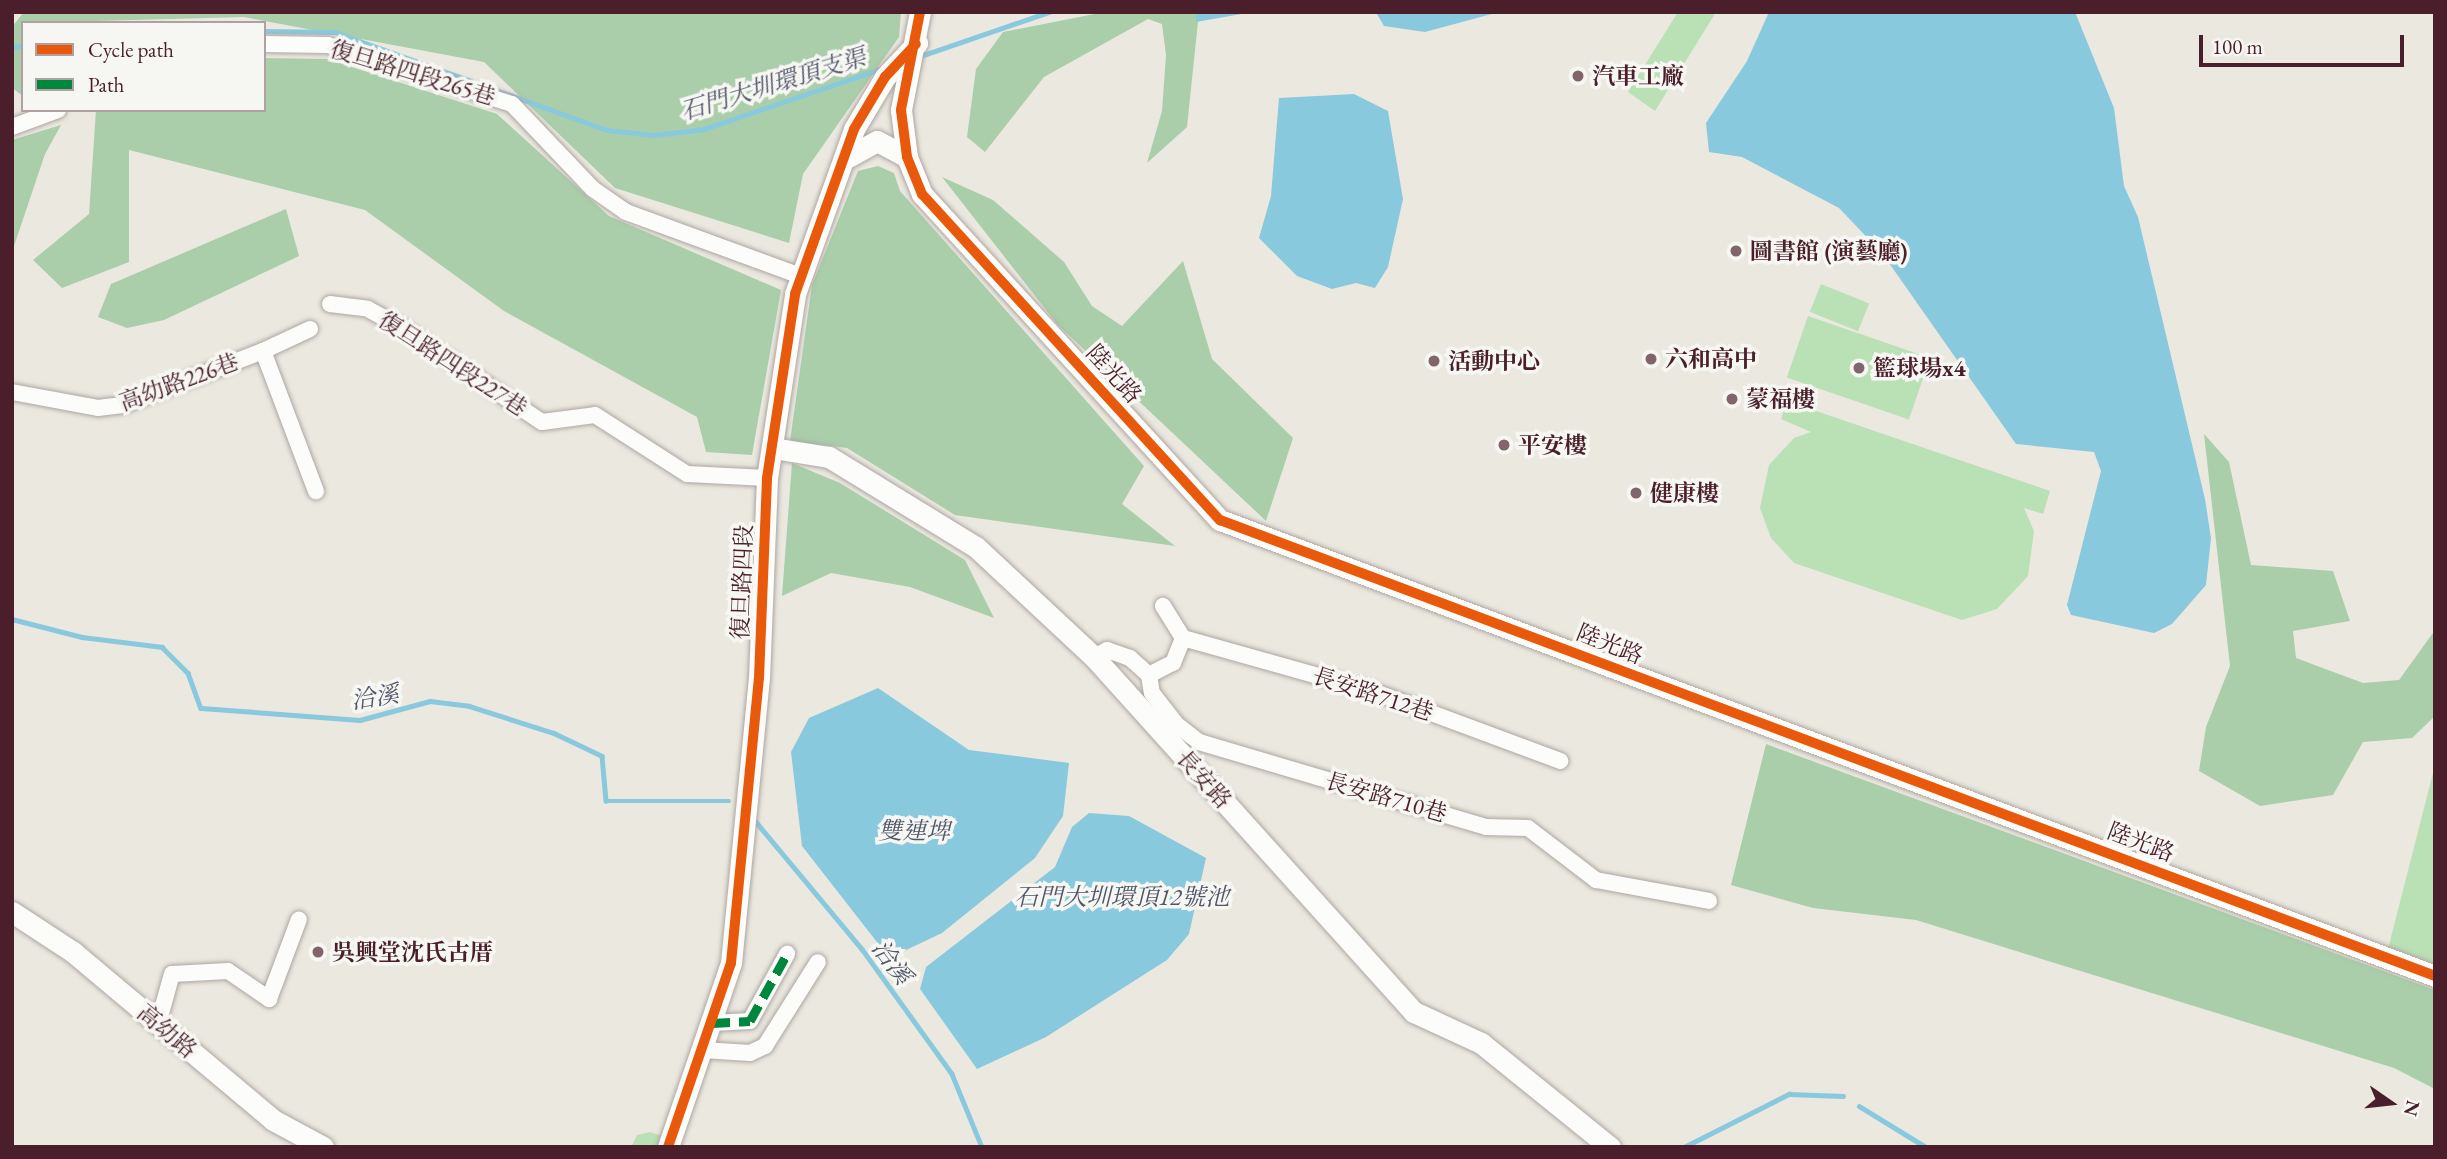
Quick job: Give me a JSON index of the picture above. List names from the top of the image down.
{
  "streets": {
    "street": [
      "復旦路四段265巷",
      "復旦路四段227巷",
      "陸光路",
      "高幼路226巷",
      "復旦路四段",
      "長安路712巷",
      "長安路",
      "長安路710巷",
      "高幼路"
    ]
  },
  "crossings": [
    ["復旦路四段265巷", "復旦路四段"],
    ["復旦路四段227巷", "復旦路四段"],
    ["陸光路", "復旦路四段"],
    ["復旦路四段", "長安路"]
  ],
  "water": [
    "石門大圳環頂支渠",
    "洽溪",
    "雙連埤",
    "石門大圳環頂12號池"
  ],
  "places": [
    "汽車工廠",
    "圖書館 (演藝廳)",
    "六和高中",
    "活動中心",
    "籃球場x4",
    "蒙福樓",
    "平安樓",
    "健康樓",
    "吳興堂沈氏古厝"
  ],
  "legend": ["Cycle path", "Path"],
  "scale_bar": "100 m",
  "north": "right"
}
